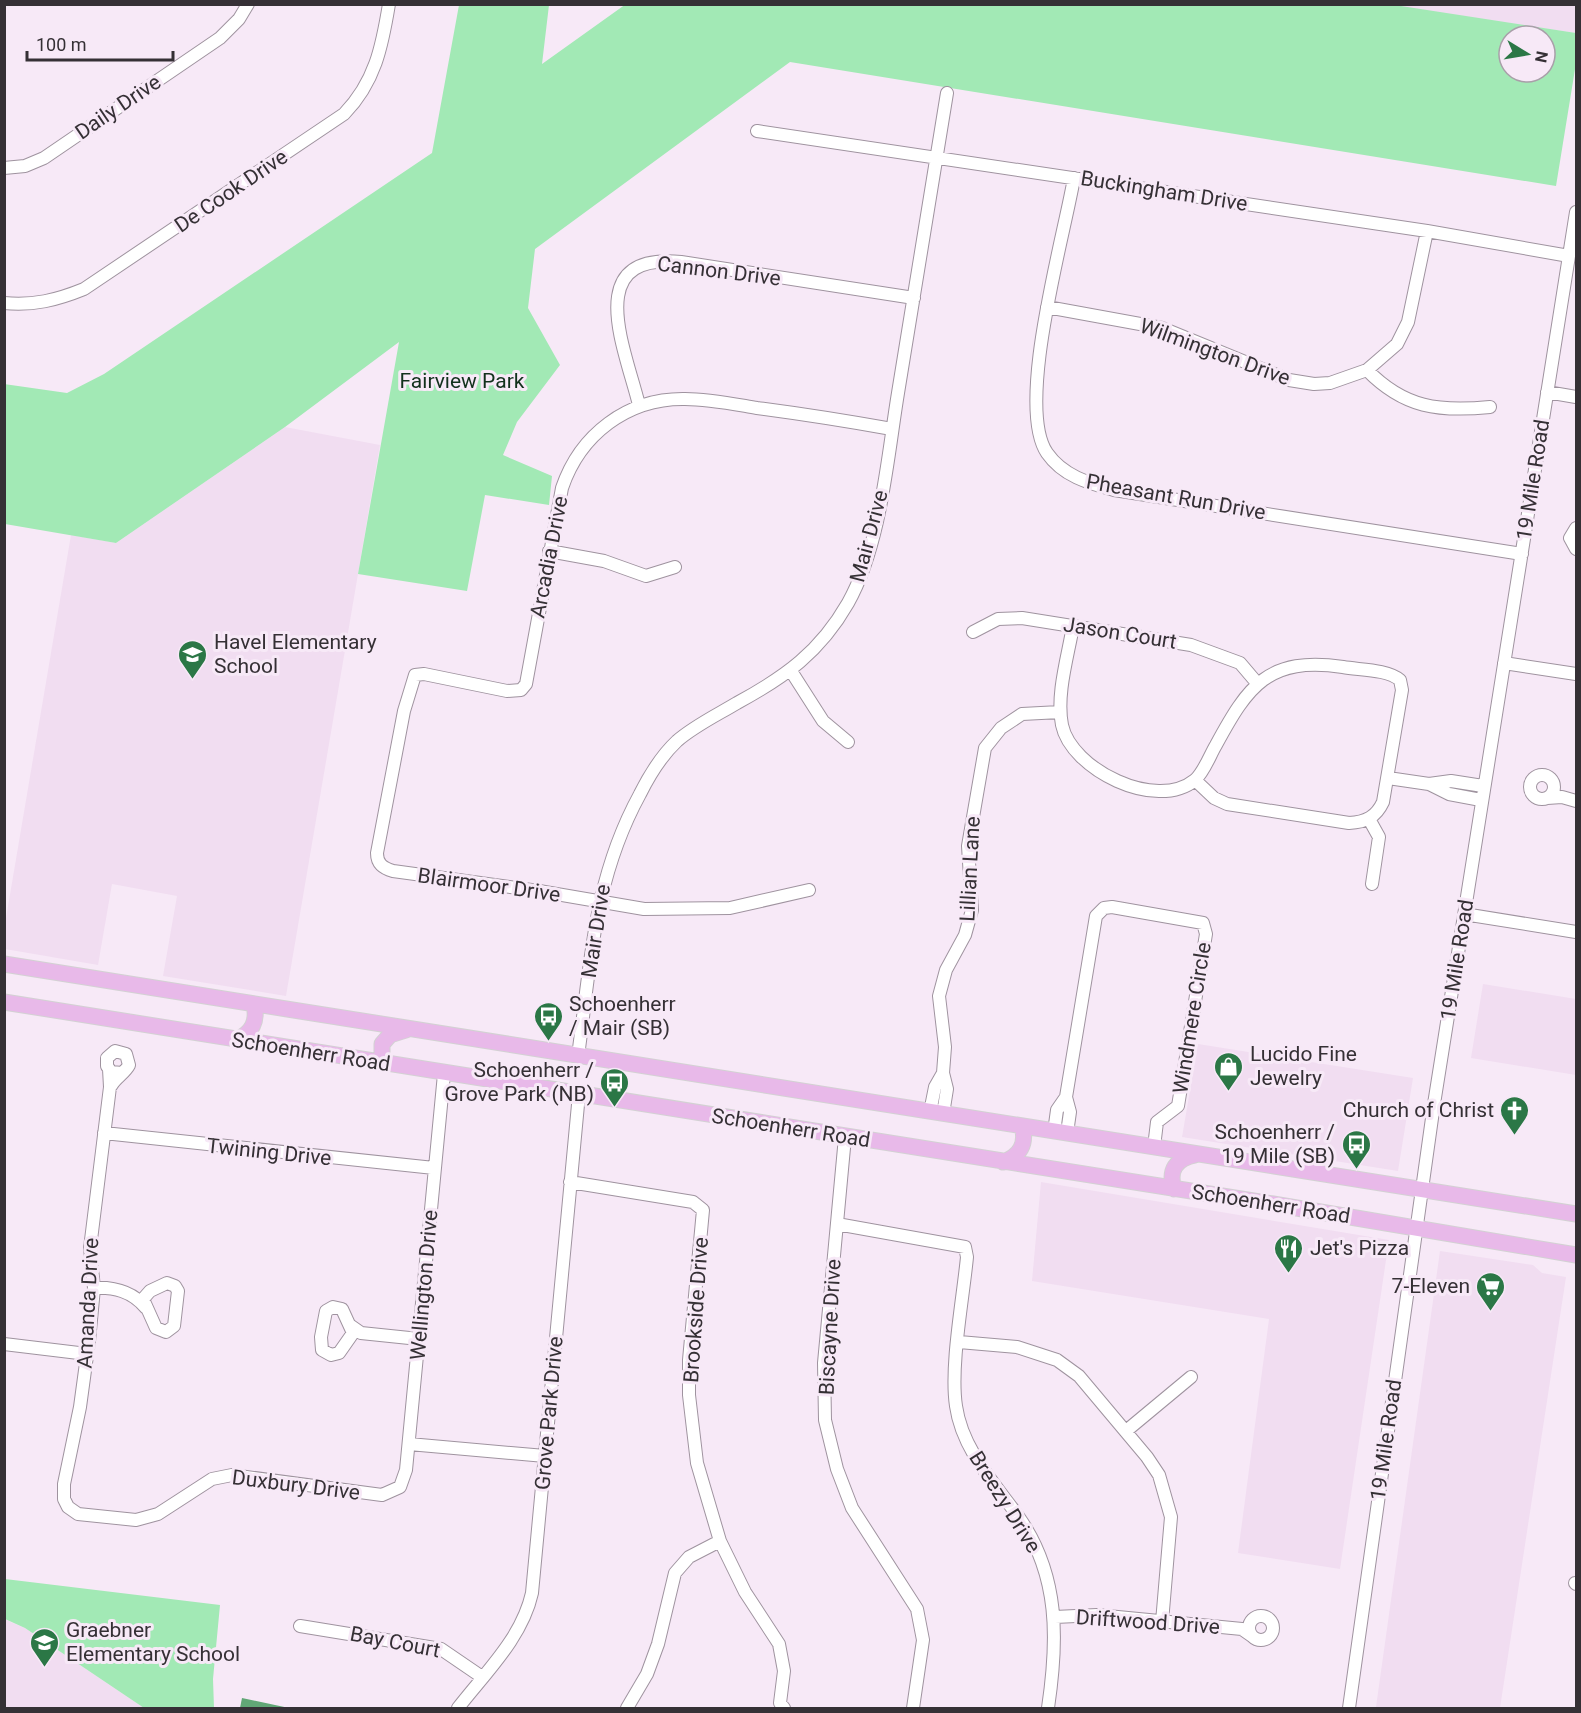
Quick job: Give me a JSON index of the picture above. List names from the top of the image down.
{
  "streets": {
    "main road": ["Schoenherr Road"],
    "street": [
      "Daily Drive",
      "De Cook Drive",
      "Buckingham Drive",
      "Cannon Drive",
      "Wilmington Drive",
      "19 Mile Road",
      "Pheasant Run Drive",
      "Mair Drive",
      "Arcadia Drive",
      "Jason Court",
      "Lillian Lane",
      "Blairmoor Drive",
      "Windmere Circle",
      "Twining Drive",
      "Wellington Drive",
      "Amanda Drive",
      "Brookside Drive",
      "Biscayne Drive",
      "Grove Park Drive",
      "Duxbury Drive",
      "Breezy Drive",
      "Driftwood Drive",
      "Bay Court"
    ]
  },
  "crossings": [
    ["Buckingham Drive", "Wilmington Drive"],
    ["Buckingham Drive", "19 Mile Road"],
    ["Buckingham Drive", "Pheasant Run Drive"],
    ["Buckingham Drive", "Mair Drive"],
    ["Cannon Drive", "Mair Drive"],
    ["Cannon Drive", "Arcadia Drive"],
    ["Wilmington Drive", "Pheasant Run Drive"],
    ["19 Mile Road", "Pheasant Run Drive"],
    ["19 Mile Road", "Schoenherr Road"],
    ["Mair Drive", "Arcadia Drive"],
    ["Mair Drive", "Blairmoor Drive"],
    ["Mair Drive", "Schoenherr Road"],
    ["Arcadia Drive", "Blairmoor Drive"],
    ["Lillian Lane", "Schoenherr Road"],
    ["Windmere Circle", "Schoenherr Road"],
    ["Schoenherr Road", "Wellington Drive"],
    ["Schoenherr Road", "Biscayne Drive"],
    ["Schoenherr Road", "Grove Park Drive"],
    ["Twining Drive", "Wellington Drive"],
    ["Twining Drive", "Amanda Drive"],
    ["Wellington Drive", "Duxbury Drive"],
    ["Amanda Drive", "Duxbury Drive"],
    ["Brookside Drive", "Grove Park Drive"],
    ["Biscayne Drive", "Breezy Drive"],
    ["Grove Park Drive", "Bay Court"],
    ["Breezy Drive", "Driftwood Drive"]
  ],
  "parks": ["Fairview Park"],
  "places": {
    "school or university": ["Havel Elementary School", "Graebner Elementary School"],
    "bus stop": ["Schoenherr / Mair (SB)", "Schoenherr / Grove Park (NB)", "Schoenherr / 19 Mile (SB)"],
    "shop": ["Lucido Fine Jewelry"],
    "church": ["Church of Christ"],
    "restaurant": ["Jet's Pizza"],
    "supermarket": ["7-Eleven"]
  },
  "scale_bar": "100 m",
  "north": "right"
}
